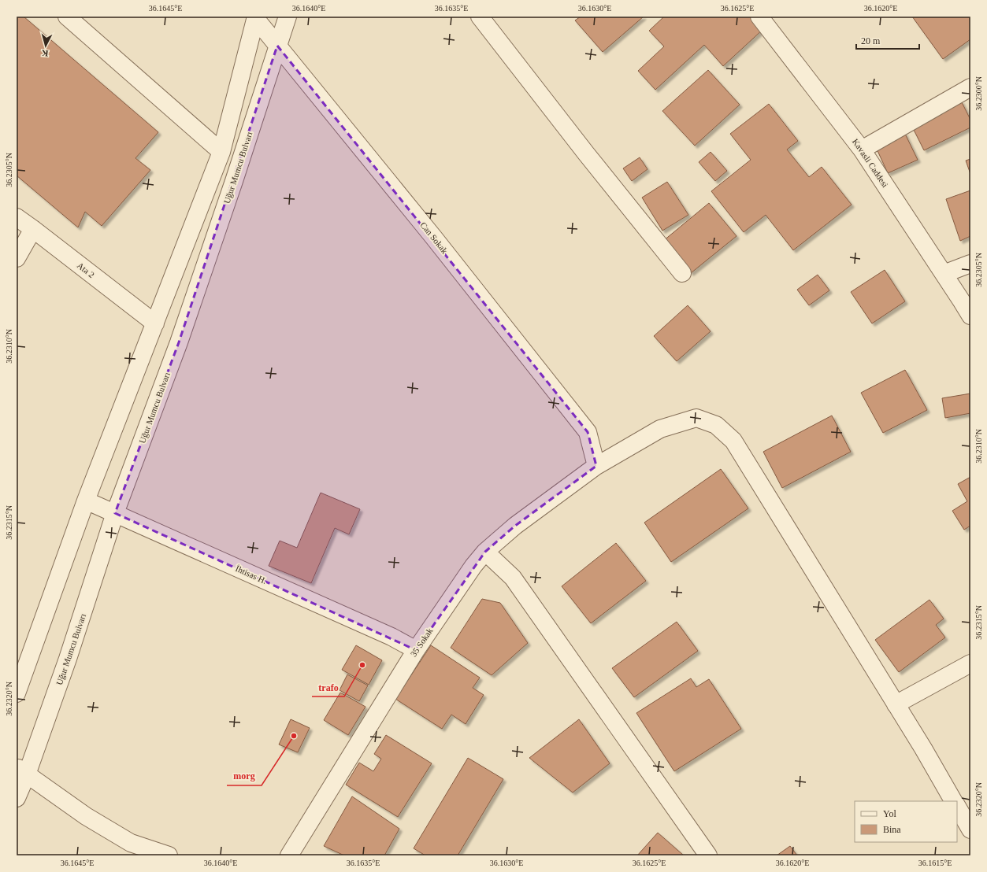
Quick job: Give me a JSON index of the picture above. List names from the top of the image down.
{
  "streets": {
    "street": [
      "Kavasli Caddesi",
      "Uğur Mumcu Bulvarı",
      "Can Sokak",
      "Ata 2",
      "İhtisas H.",
      "35 Sokak"
    ]
  },
  "crossings": [
    ["Uğur Mumcu Bulvarı", "Can Sokak"],
    ["Uğur Mumcu Bulvarı", "İhtisas H."],
    ["Can Sokak", "35 Sokak"],
    ["İhtisas H.", "35 Sokak"]
  ],
  "places": ["trafo", "morg"],
  "legend": ["Yol", "Bina"],
  "scale_bar": "20 m",
  "north": "bottom",
  "coordinates": [
    "36.1645°E",
    "36.1640°E",
    "36.1635°E",
    "36.1630°E",
    "36.1625°E",
    "36.1620°E",
    "36.2300°N",
    "36.2305°N",
    "36.2310°N",
    "36.2315°N",
    "36.2320°N",
    "36.1615°E"
  ]
}
